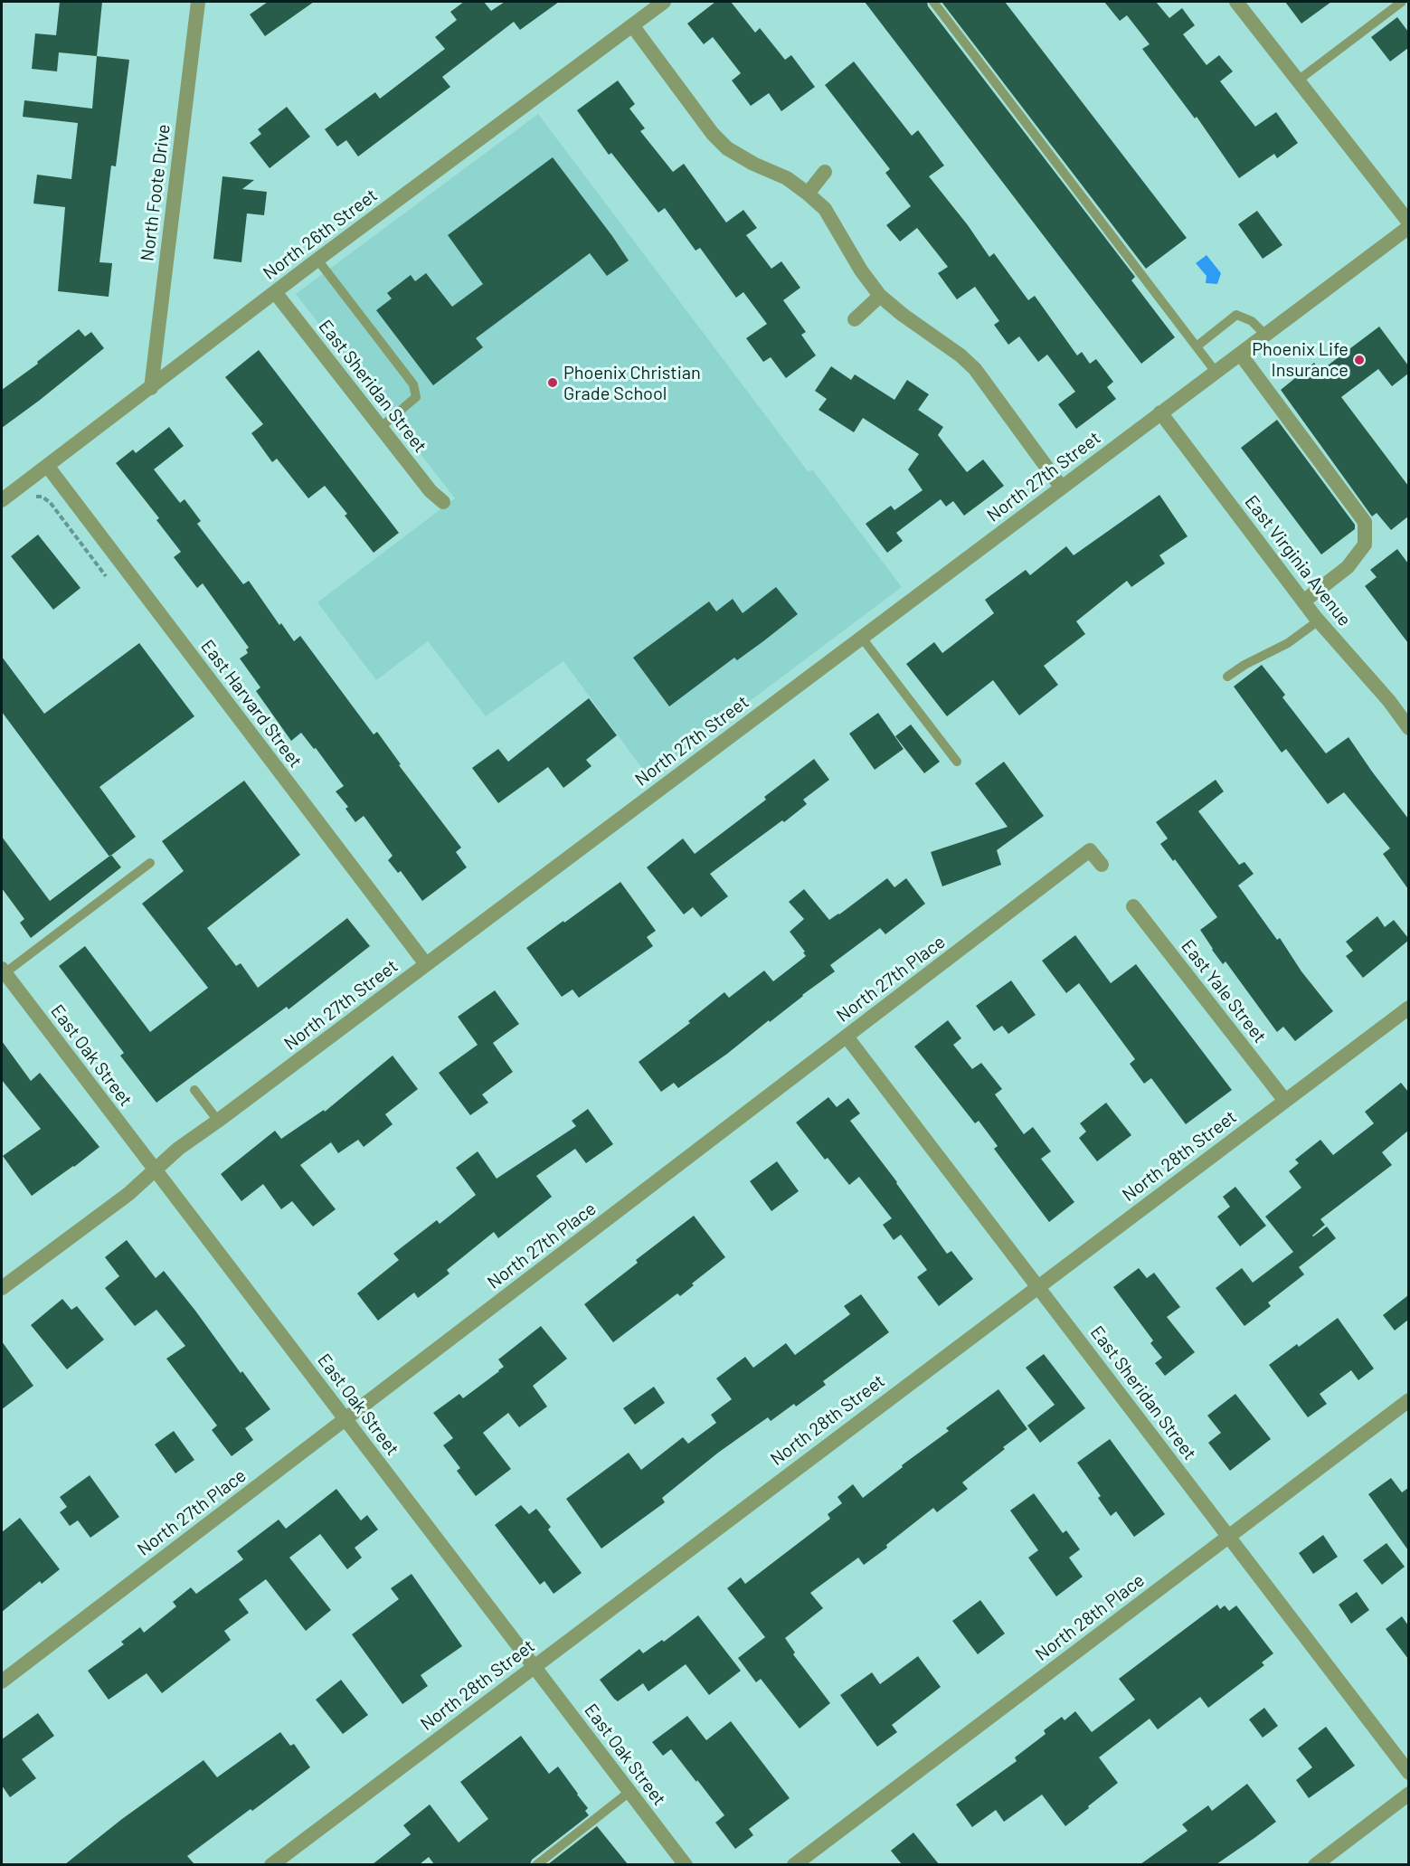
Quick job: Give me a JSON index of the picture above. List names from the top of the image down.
{
  "streets": {
    "street": [
      "North Foote Drive",
      "North 26th Street",
      "East Sheridan Street",
      "North 27th Street",
      "East Virginia Avenue",
      "East Harvard Street",
      "North 27th Place",
      "East Yale Street",
      "East Oak Street",
      "North 28th Street",
      "North 28th Place"
    ]
  },
  "crossings": [
    ["North Foote Drive", "North 26th Street"],
    ["North 26th Street", "East Sheridan Street"],
    ["North 26th Street", "East Harvard Street"],
    ["East Sheridan Street", "North 27th Place"],
    ["East Sheridan Street", "North 28th Street"],
    ["East Sheridan Street", "North 28th Place"],
    ["North 27th Street", "East Virginia Avenue"],
    ["North 27th Street", "East Harvard Street"],
    ["North 27th Street", "East Oak Street"],
    ["North 27th Place", "East Oak Street"],
    ["East Yale Street", "North 28th Street"],
    ["East Oak Street", "North 28th Street"]
  ],
  "places": ["Phoenix Life Insurance", "Phoenix Christian Grade School"]
}
